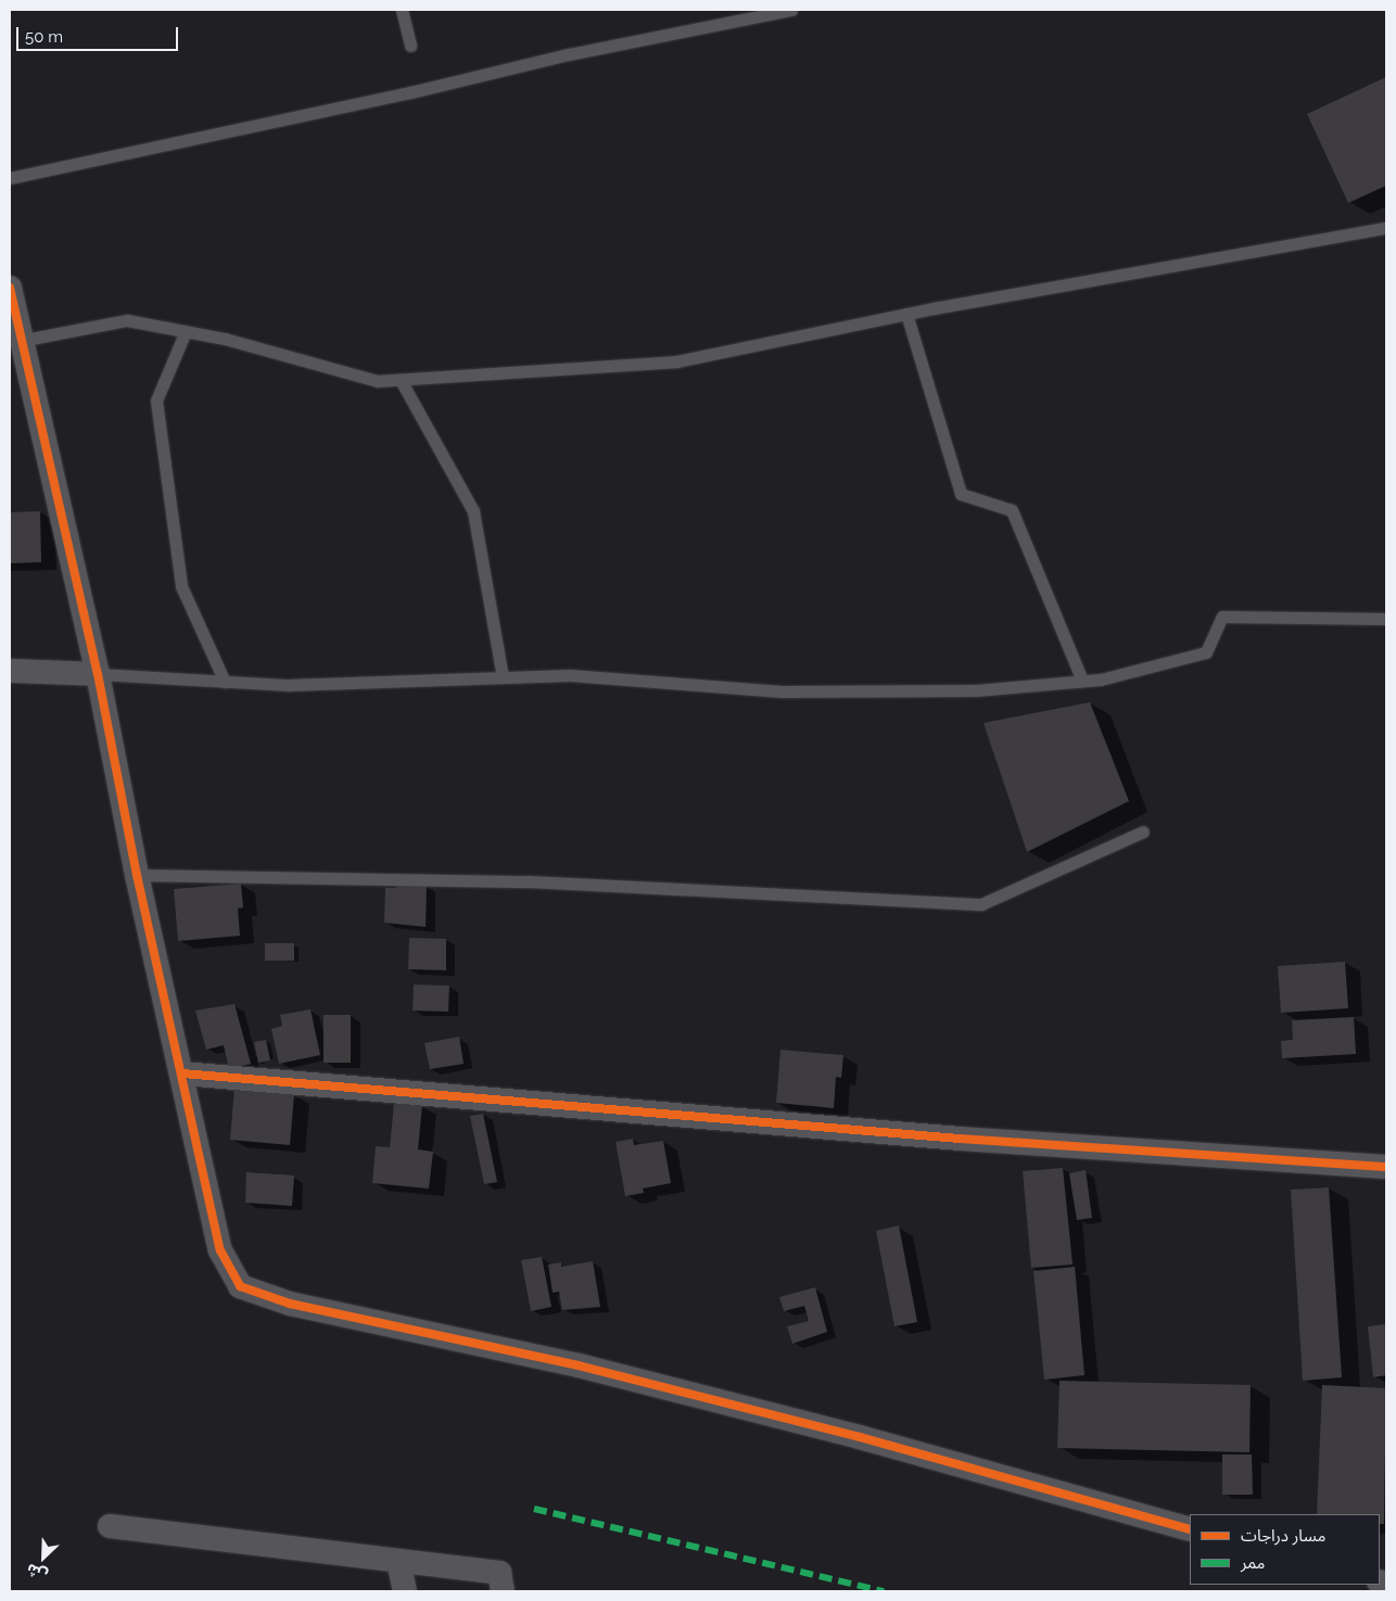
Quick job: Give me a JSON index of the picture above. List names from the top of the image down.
{
  "legend": ["مسار دراجات", "ممر"],
  "scale_bar": "50 m",
  "north": "bottom left"
}
